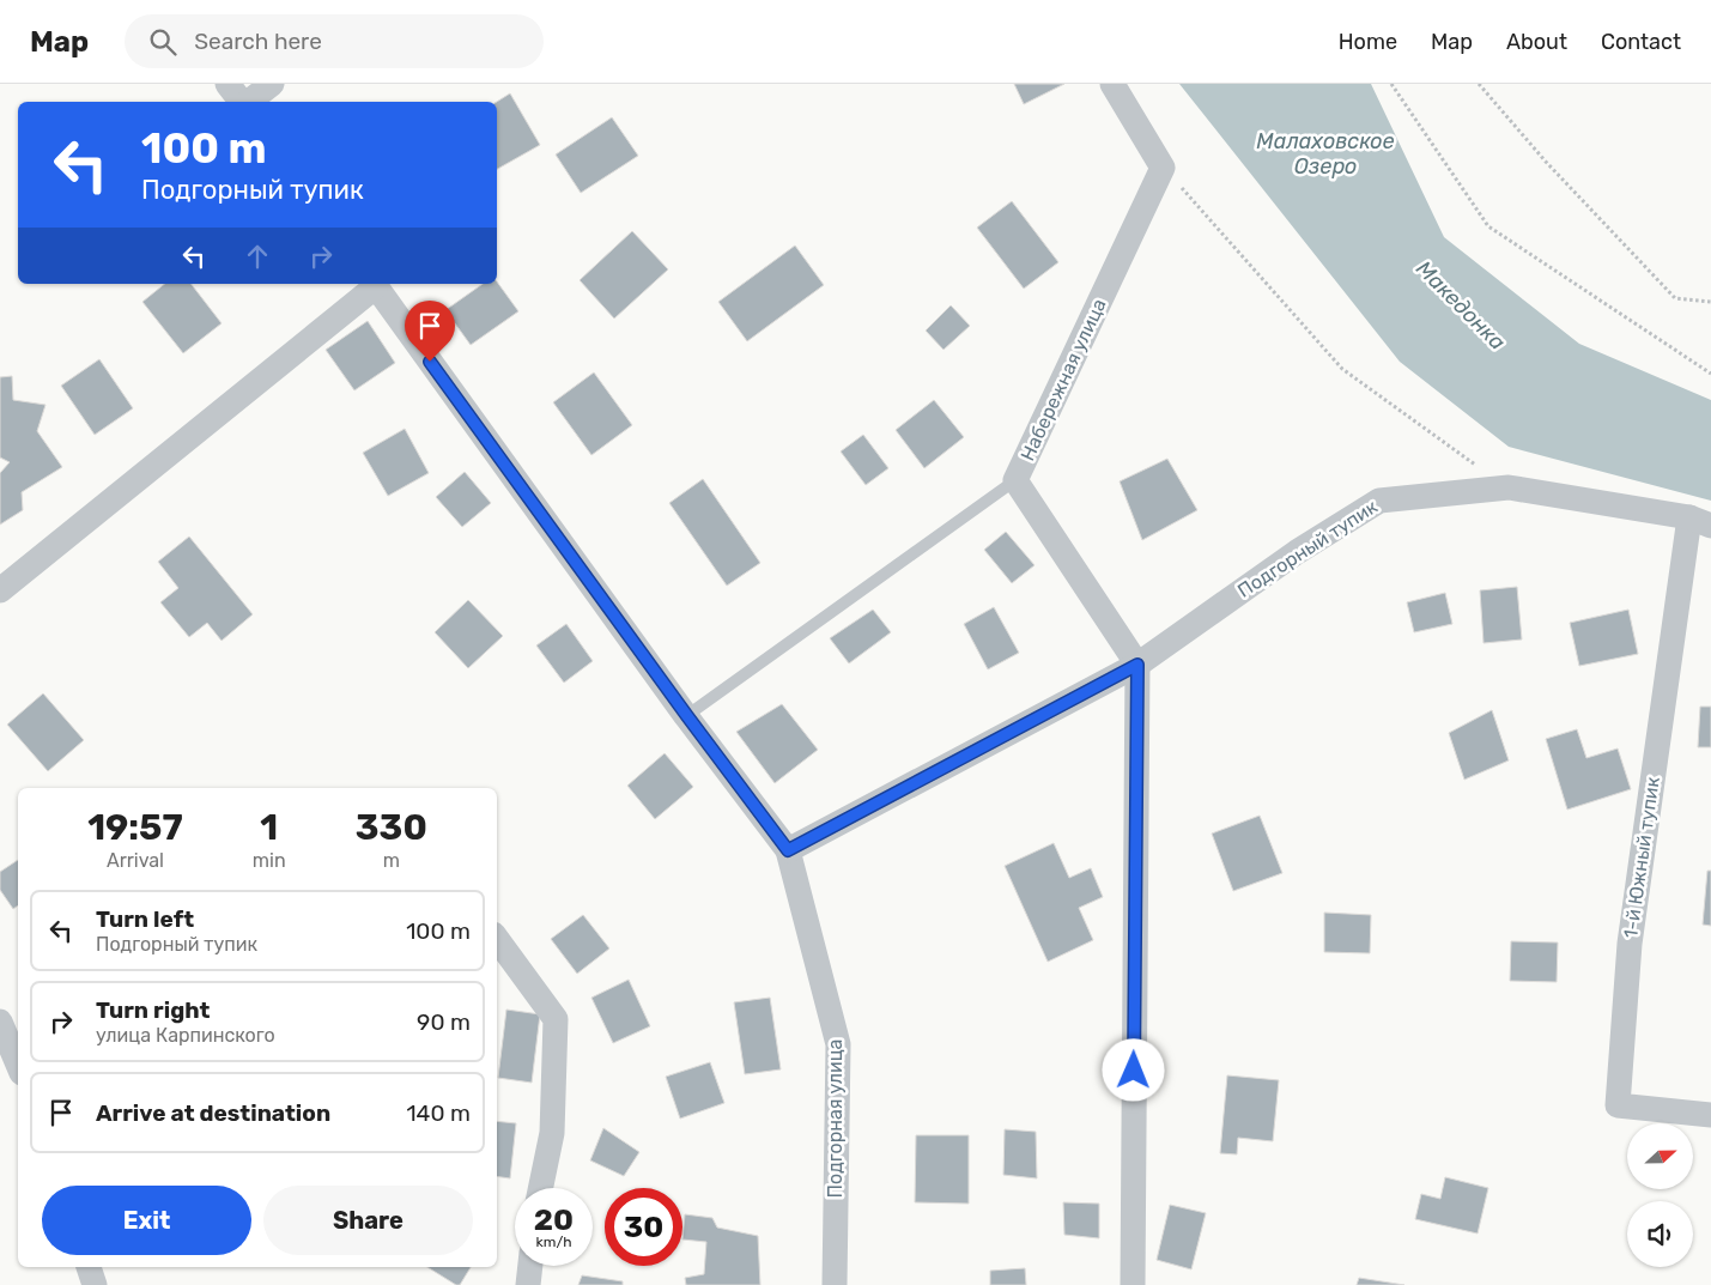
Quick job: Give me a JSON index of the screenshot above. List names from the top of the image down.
{
  "streets": {
    "street": [
      "Набережная улица",
      "Подгорный тупик",
      "1-й Южный тупик",
      "Подгорная улица"
    ]
  },
  "crossings": [
    ["Набережная улица", "Подгорный тупик"],
    ["Подгорный тупик", "1-й Южный тупик"],
    ["Подгорный тупик", "Подгорная улица"]
  ],
  "water": ["Малаховское Озеро", "Македонка"],
  "north": "right",
  "page": {
    "header": "Map",
    "search": "Search here",
    "nav": [
      "Home",
      "Map",
      "About",
      "Contact"
    ],
    "turn": ["100 m", "Подгорный тупик"],
    "eta": [
      "19:57",
      "Arrival",
      "1",
      "min",
      "330",
      "m"
    ],
    "list": [
      {
        "name": "Turn left",
        "note": "Подгорный тупик",
        "value": "100 m"
      },
      {
        "name": "Turn right",
        "note": "улица Карпинского",
        "value": "90 m"
      },
      {
        "name": "Arrive at destination",
        "value": "140 m"
      }
    ],
    "buttons": ["Exit", "Share"],
    "speed": "20 km/h",
    "limit": "30"
  }
}
